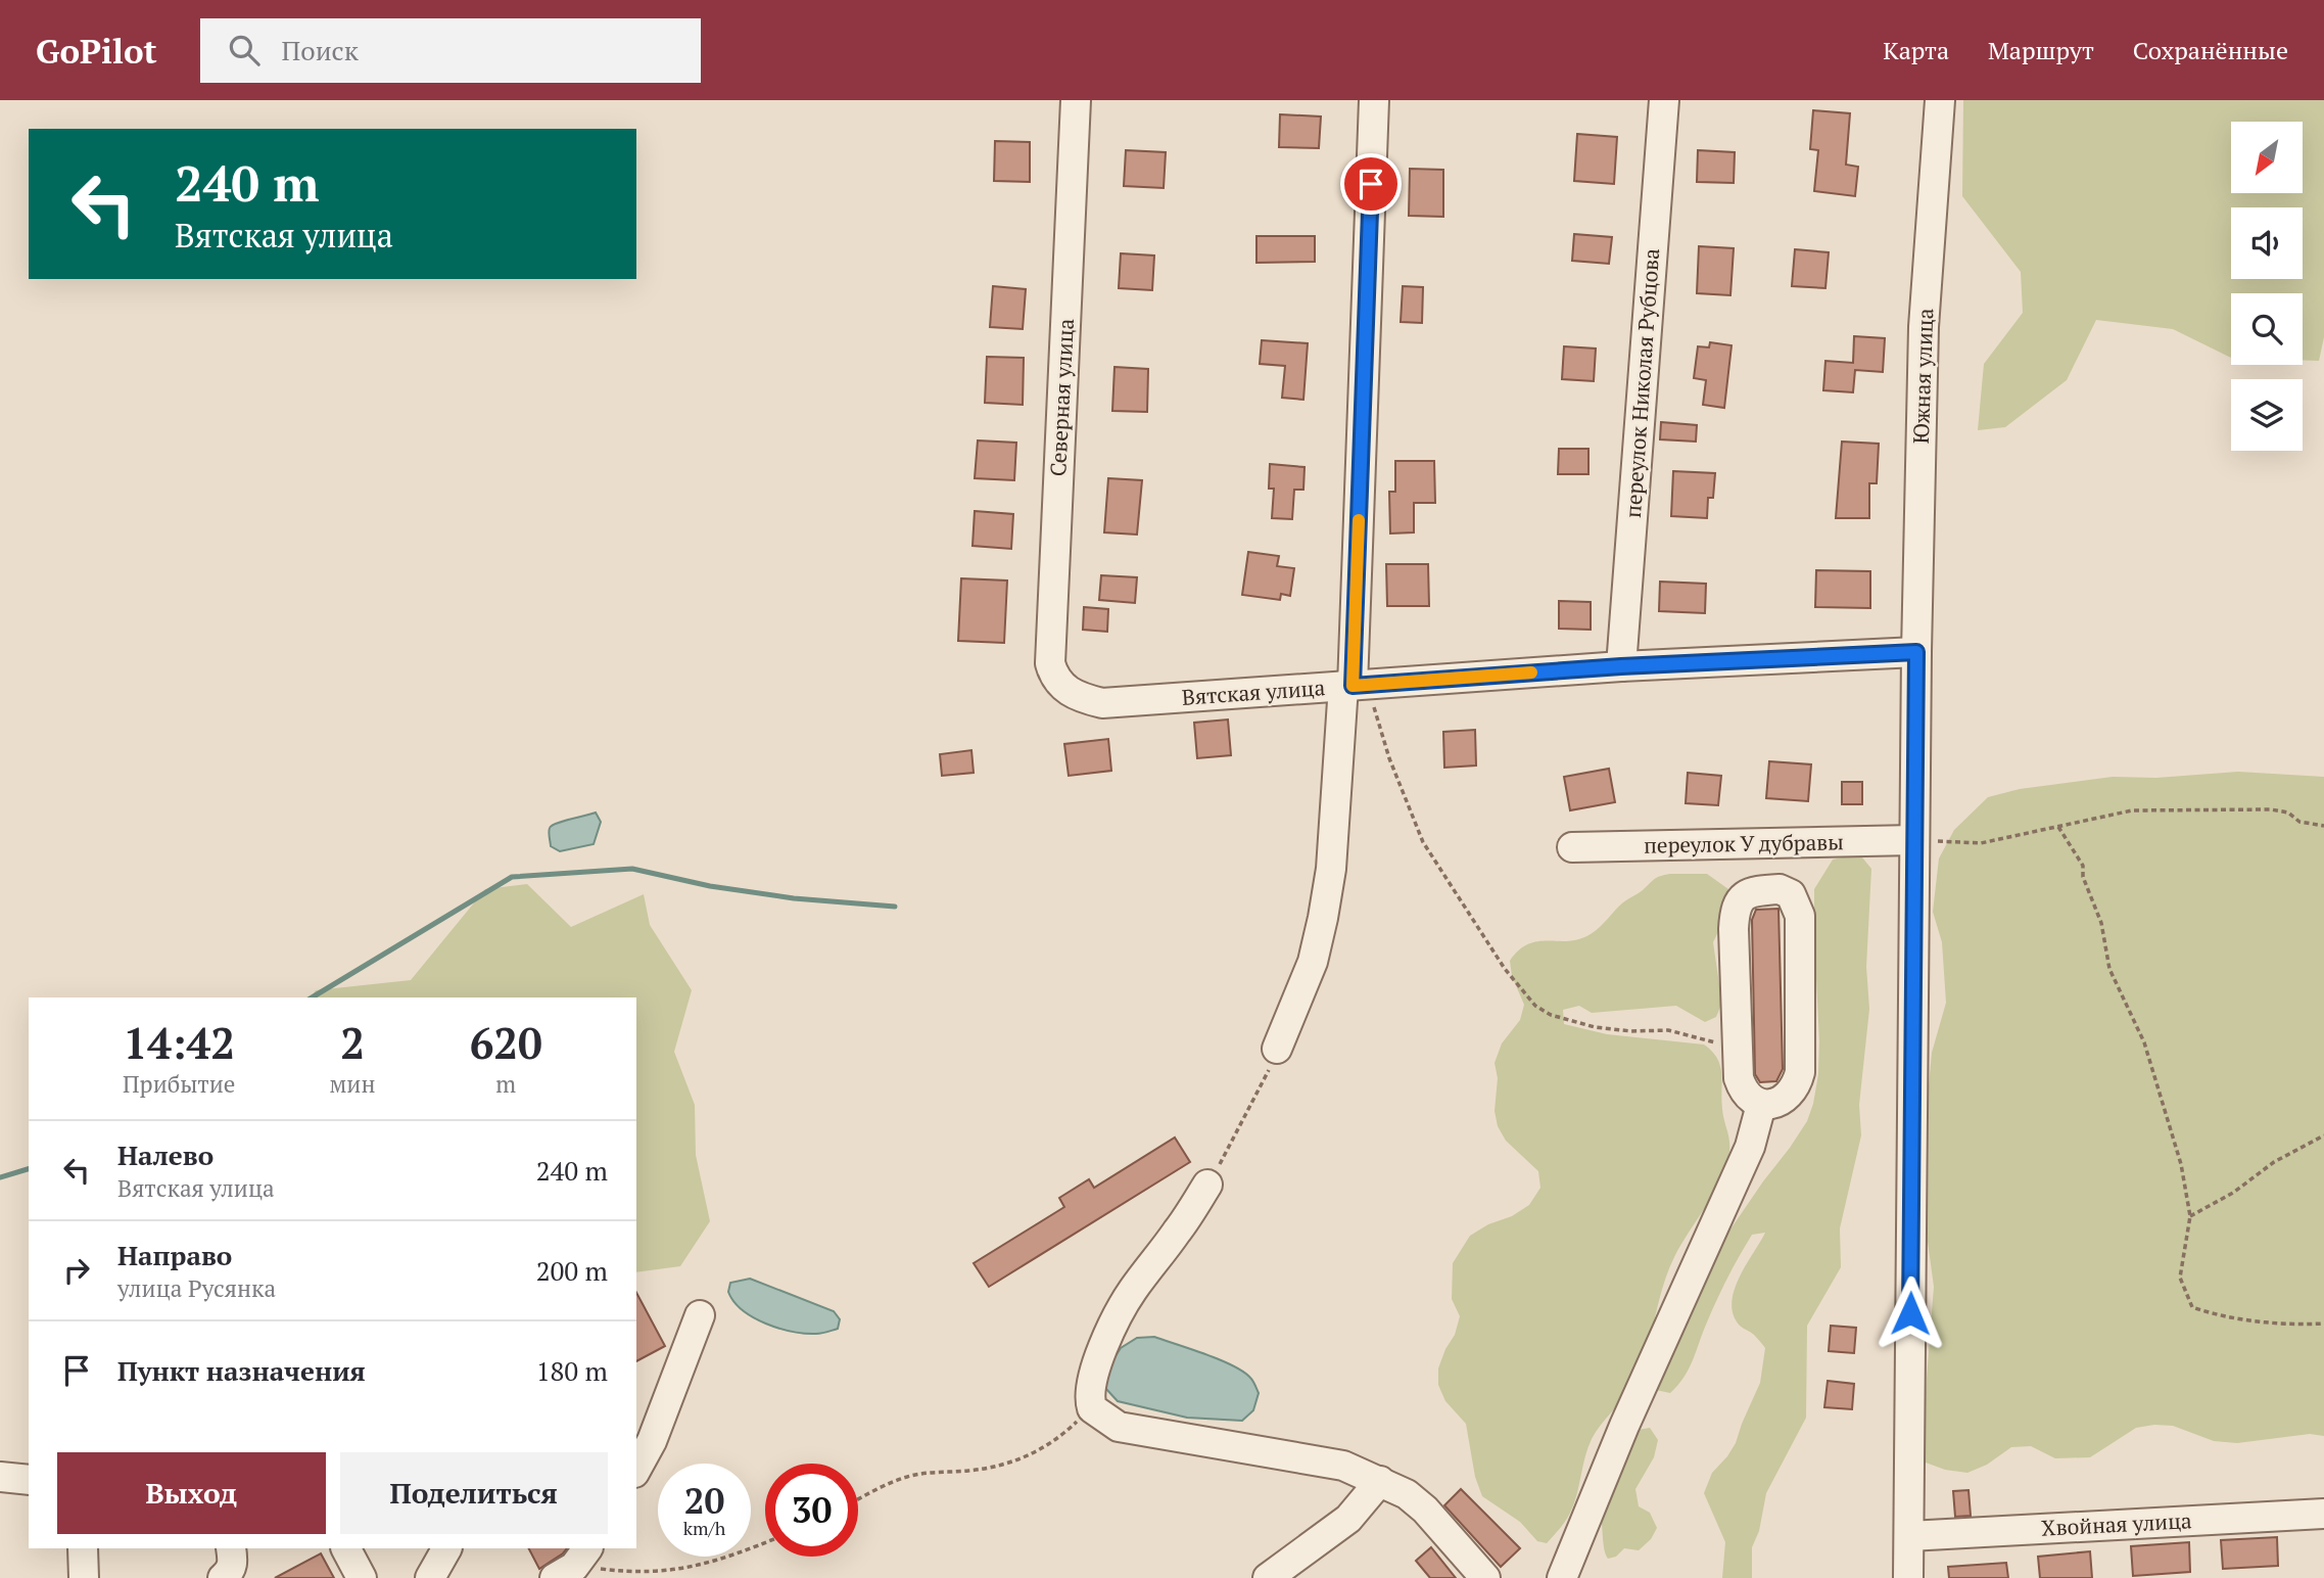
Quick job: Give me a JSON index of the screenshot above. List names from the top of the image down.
{
  "streets": {
    "street": [
      "Южная улица",
      "переулок Николая Рубцова",
      "Северная улица",
      "Вятская улица",
      "переулок У дубравы",
      "Хвойная улица"
    ]
  },
  "crossings": [
    ["Южная улица", "Вятская улица"],
    ["Южная улица", "переулок У дубравы"],
    ["Южная улица", "Хвойная улица"],
    ["переулок Николая Рубцова", "Вятская улица"],
    ["Северная улица", "Вятская улица"]
  ],
  "north": "bottom left",
  "page": {
    "header": "GoPilot",
    "search": "Поиск",
    "nav": ["Карта", "Маршрут", "Сохранённые"],
    "turn": ["240 m", "Вятская улица"],
    "eta": [
      "14:42",
      "Прибытие",
      "2",
      "мин",
      "620",
      "m"
    ],
    "list": [
      {
        "name": "Налево",
        "note": "Вятская улица",
        "value": "240 m"
      },
      {
        "name": "Направо",
        "note": "улица Русянка",
        "value": "200 m"
      },
      {
        "name": "Пункт назначения",
        "value": "180 m"
      }
    ],
    "buttons": ["Выход", "Поделиться"],
    "speed": "20 km/h",
    "limit": "30"
  }
}
